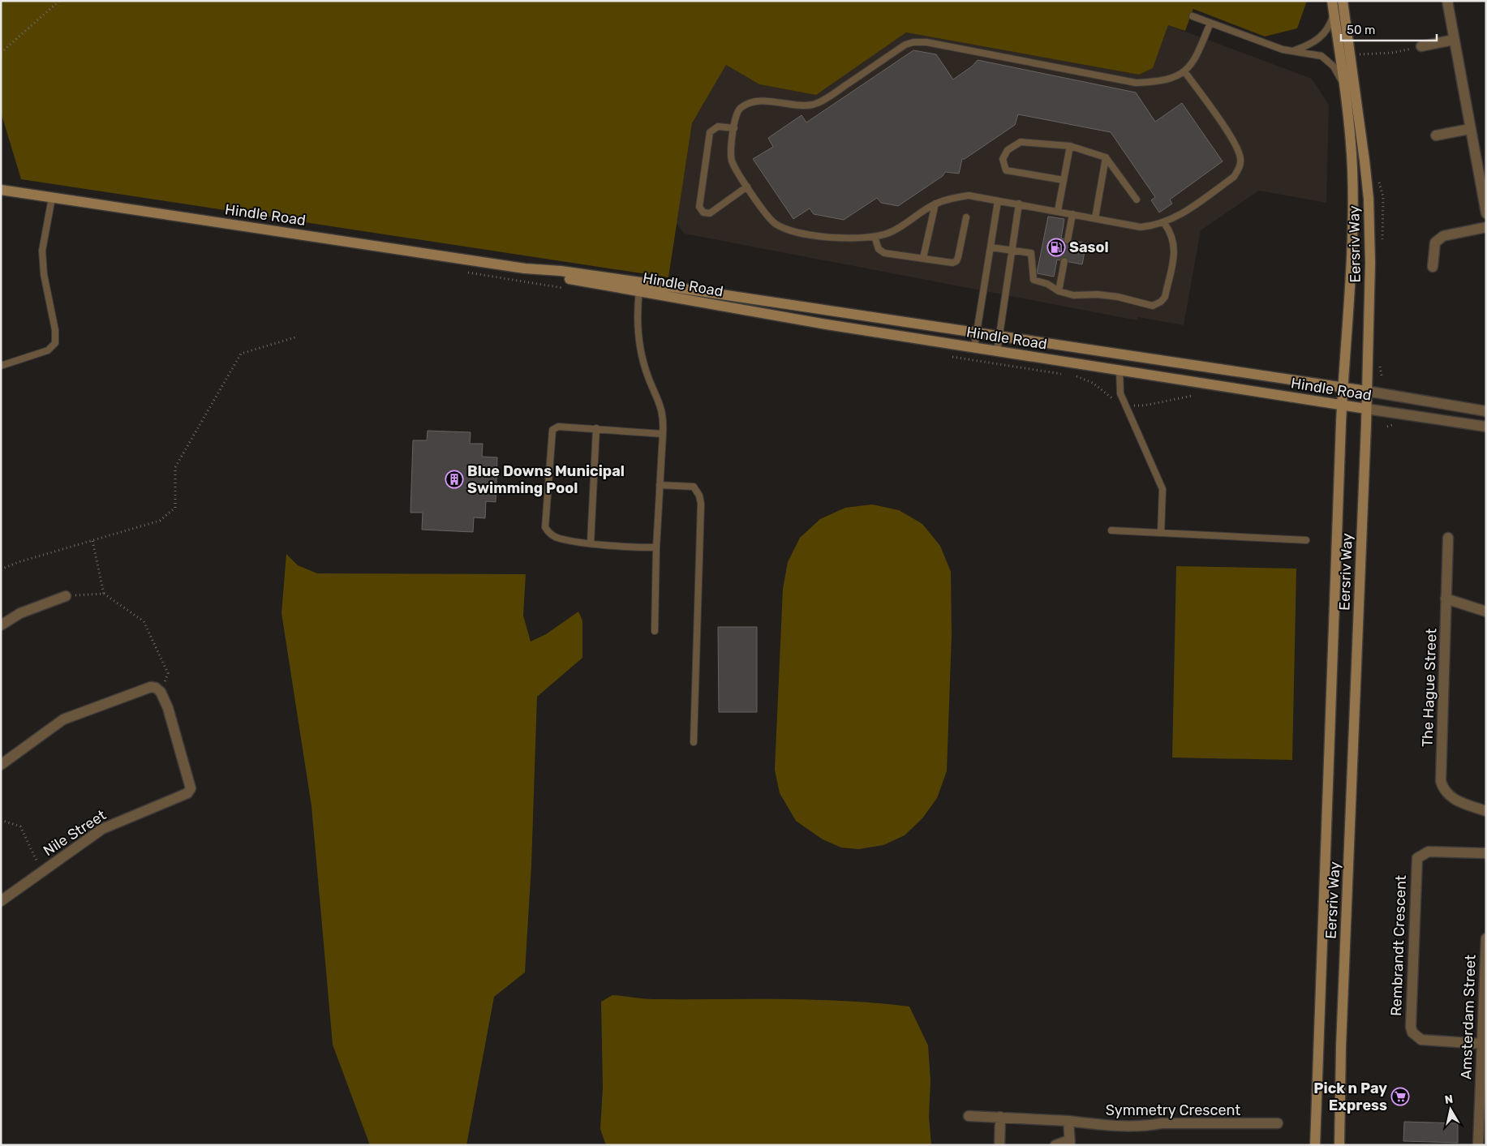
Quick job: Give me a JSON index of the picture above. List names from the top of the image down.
{
  "streets": {
    "main road": ["Hindle Road", "Eersriv Way"],
    "street": [
      "The Hague Street",
      "Nile Street",
      "Rembrandt Crescent",
      "Amsterdam Street",
      "Symmetry Crescent"
    ]
  },
  "crossings": [
    ["Hindle Road", "Eersriv Way"],
    ["Rembrandt Crescent", "Amsterdam Street"]
  ],
  "places": {
    "fuel station": ["Sasol"],
    "building": ["Blue Downs Municipal Swimming Pool"],
    "supermarket": ["Pick n Pay Express"]
  },
  "scale_bar": "50 m",
  "north": "top"
}
